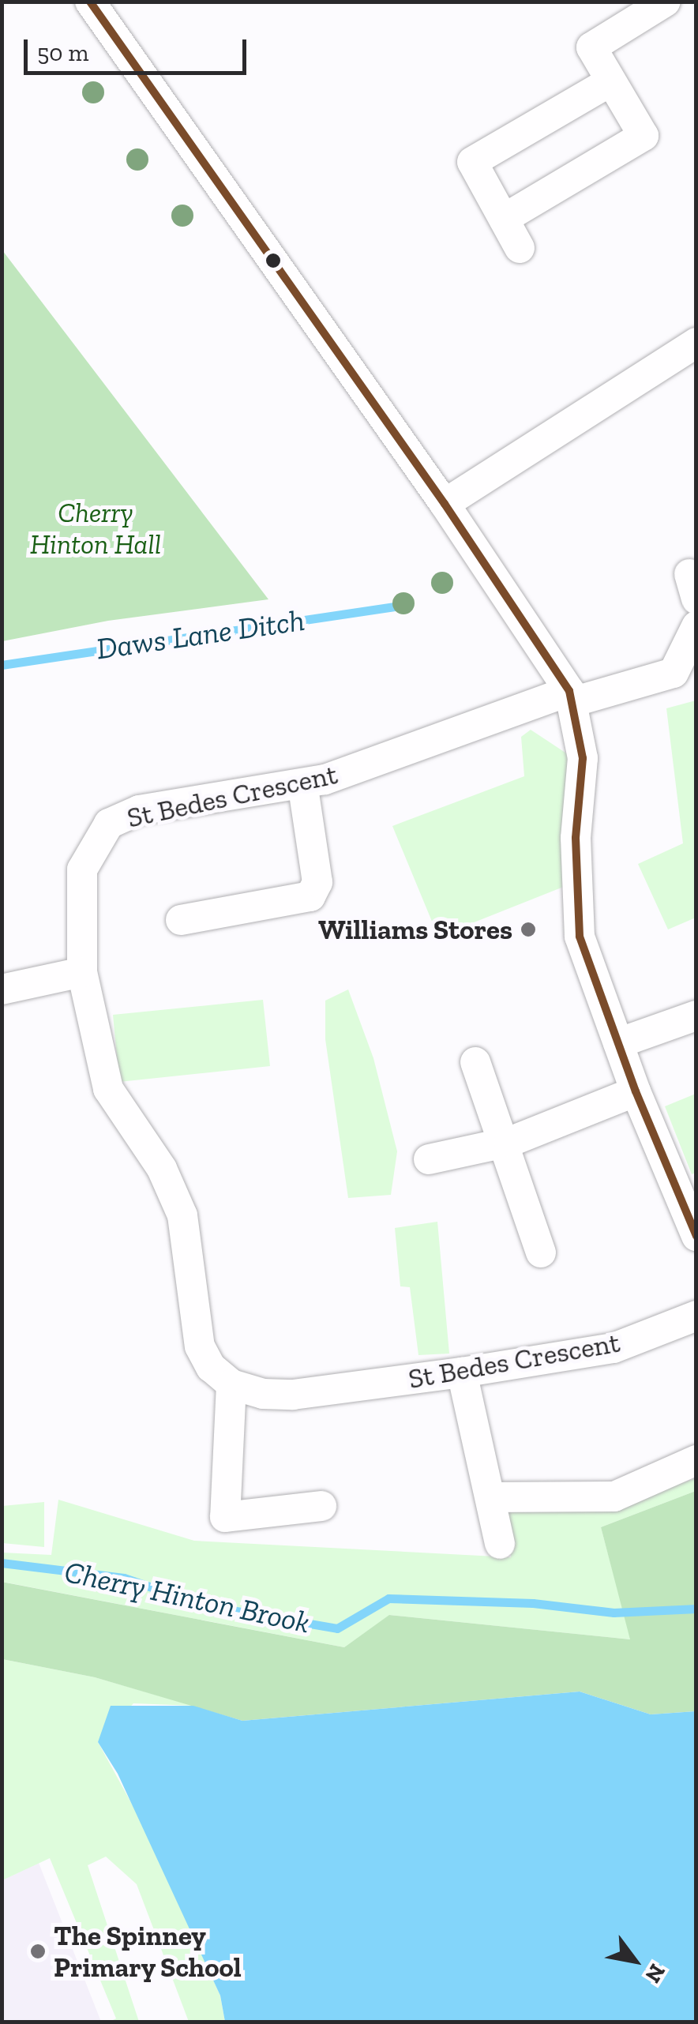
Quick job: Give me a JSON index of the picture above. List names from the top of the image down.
{
  "streets": {
    "street": ["St Bedes Crescent"]
  },
  "water": ["Daws Lane Ditch", "Cherry Hinton Brook"],
  "parks": ["Cherry Hinton Hall"],
  "places": ["Williams Stores", "The Spinney Primary School"],
  "scale_bar": "50 m",
  "north": "bottom right"
}
